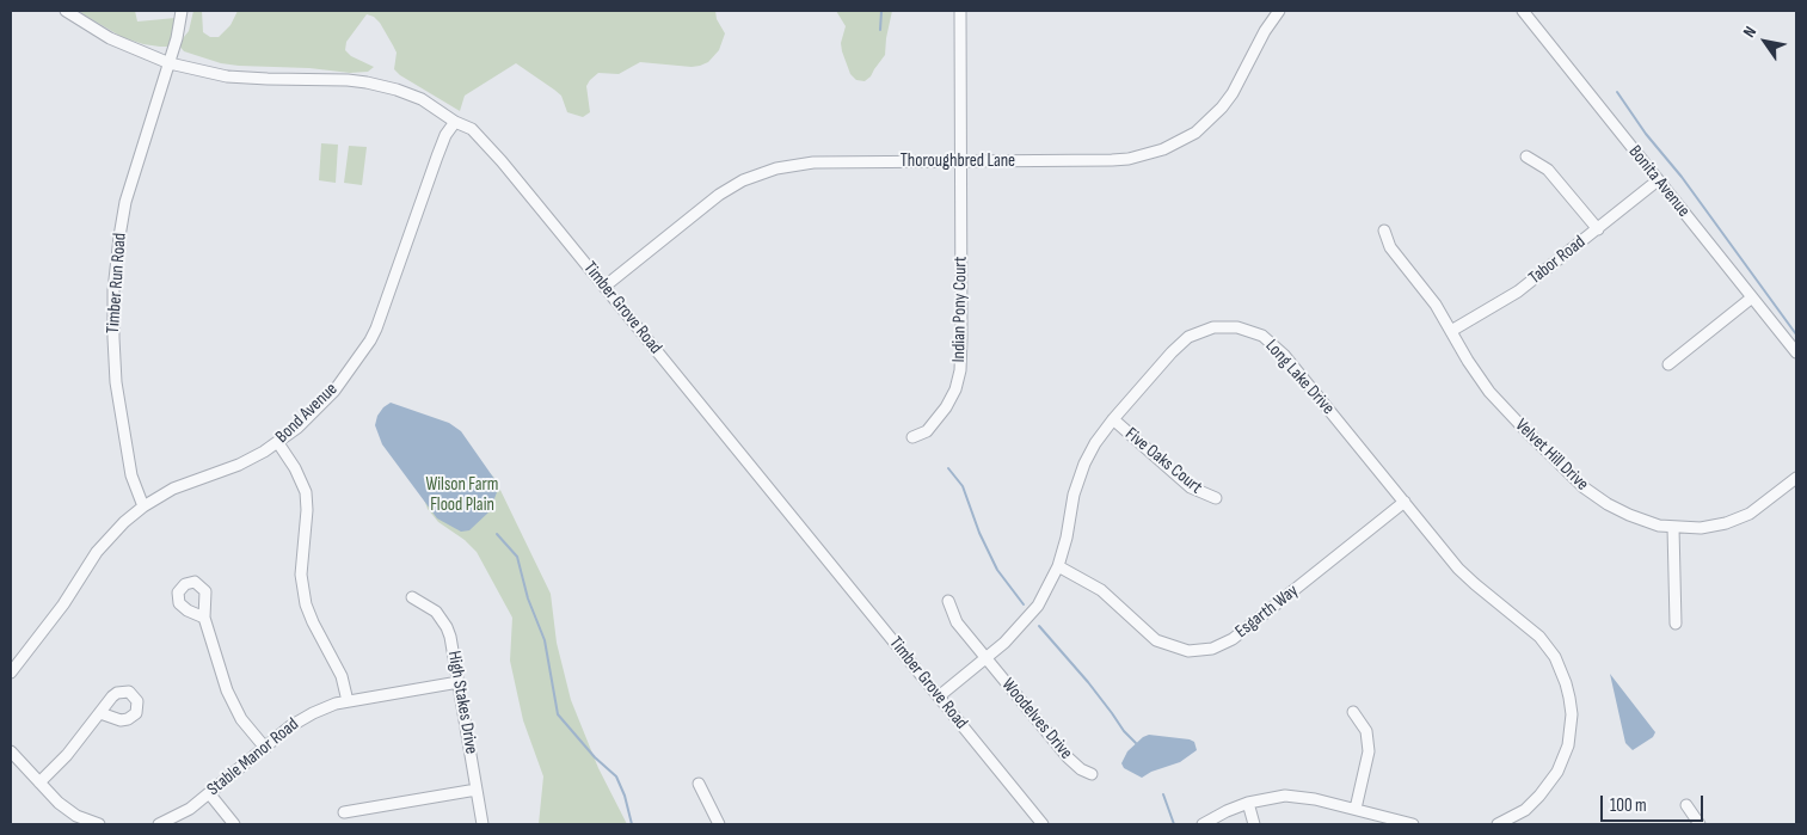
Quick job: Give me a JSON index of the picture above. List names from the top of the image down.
{
  "streets": {
    "street": [
      "Thoroughbred Lane",
      "Bonita Avenue",
      "Tabor Road",
      "Timber Run Road",
      "Timber Grove Road",
      "Indian Pony Court",
      "Long Lake Drive",
      "Bond Avenue",
      "Velvet Hill Drive",
      "Five Oaks Court",
      "Esgarth Way",
      "High Stakes Drive",
      "Woodelves Drive",
      "Stable Manor Road"
    ]
  },
  "crossings": [
    ["Thoroughbred Lane", "Timber Grove Road"],
    ["Thoroughbred Lane", "Indian Pony Court"],
    ["Bonita Avenue", "Tabor Road"],
    ["Tabor Road", "Velvet Hill Drive"],
    ["Timber Run Road", "Timber Grove Road"],
    ["Timber Run Road", "Bond Avenue"],
    ["Timber Grove Road", "Long Lake Drive"],
    ["Timber Grove Road", "Bond Avenue"],
    ["Long Lake Drive", "Five Oaks Court"],
    ["Long Lake Drive", "Esgarth Way"],
    ["Long Lake Drive", "Woodelves Drive"],
    ["High Stakes Drive", "Stable Manor Road"]
  ],
  "parks": ["Wilson Farm Flood Plain"],
  "scale_bar": "100 m",
  "north": "top left"
}
